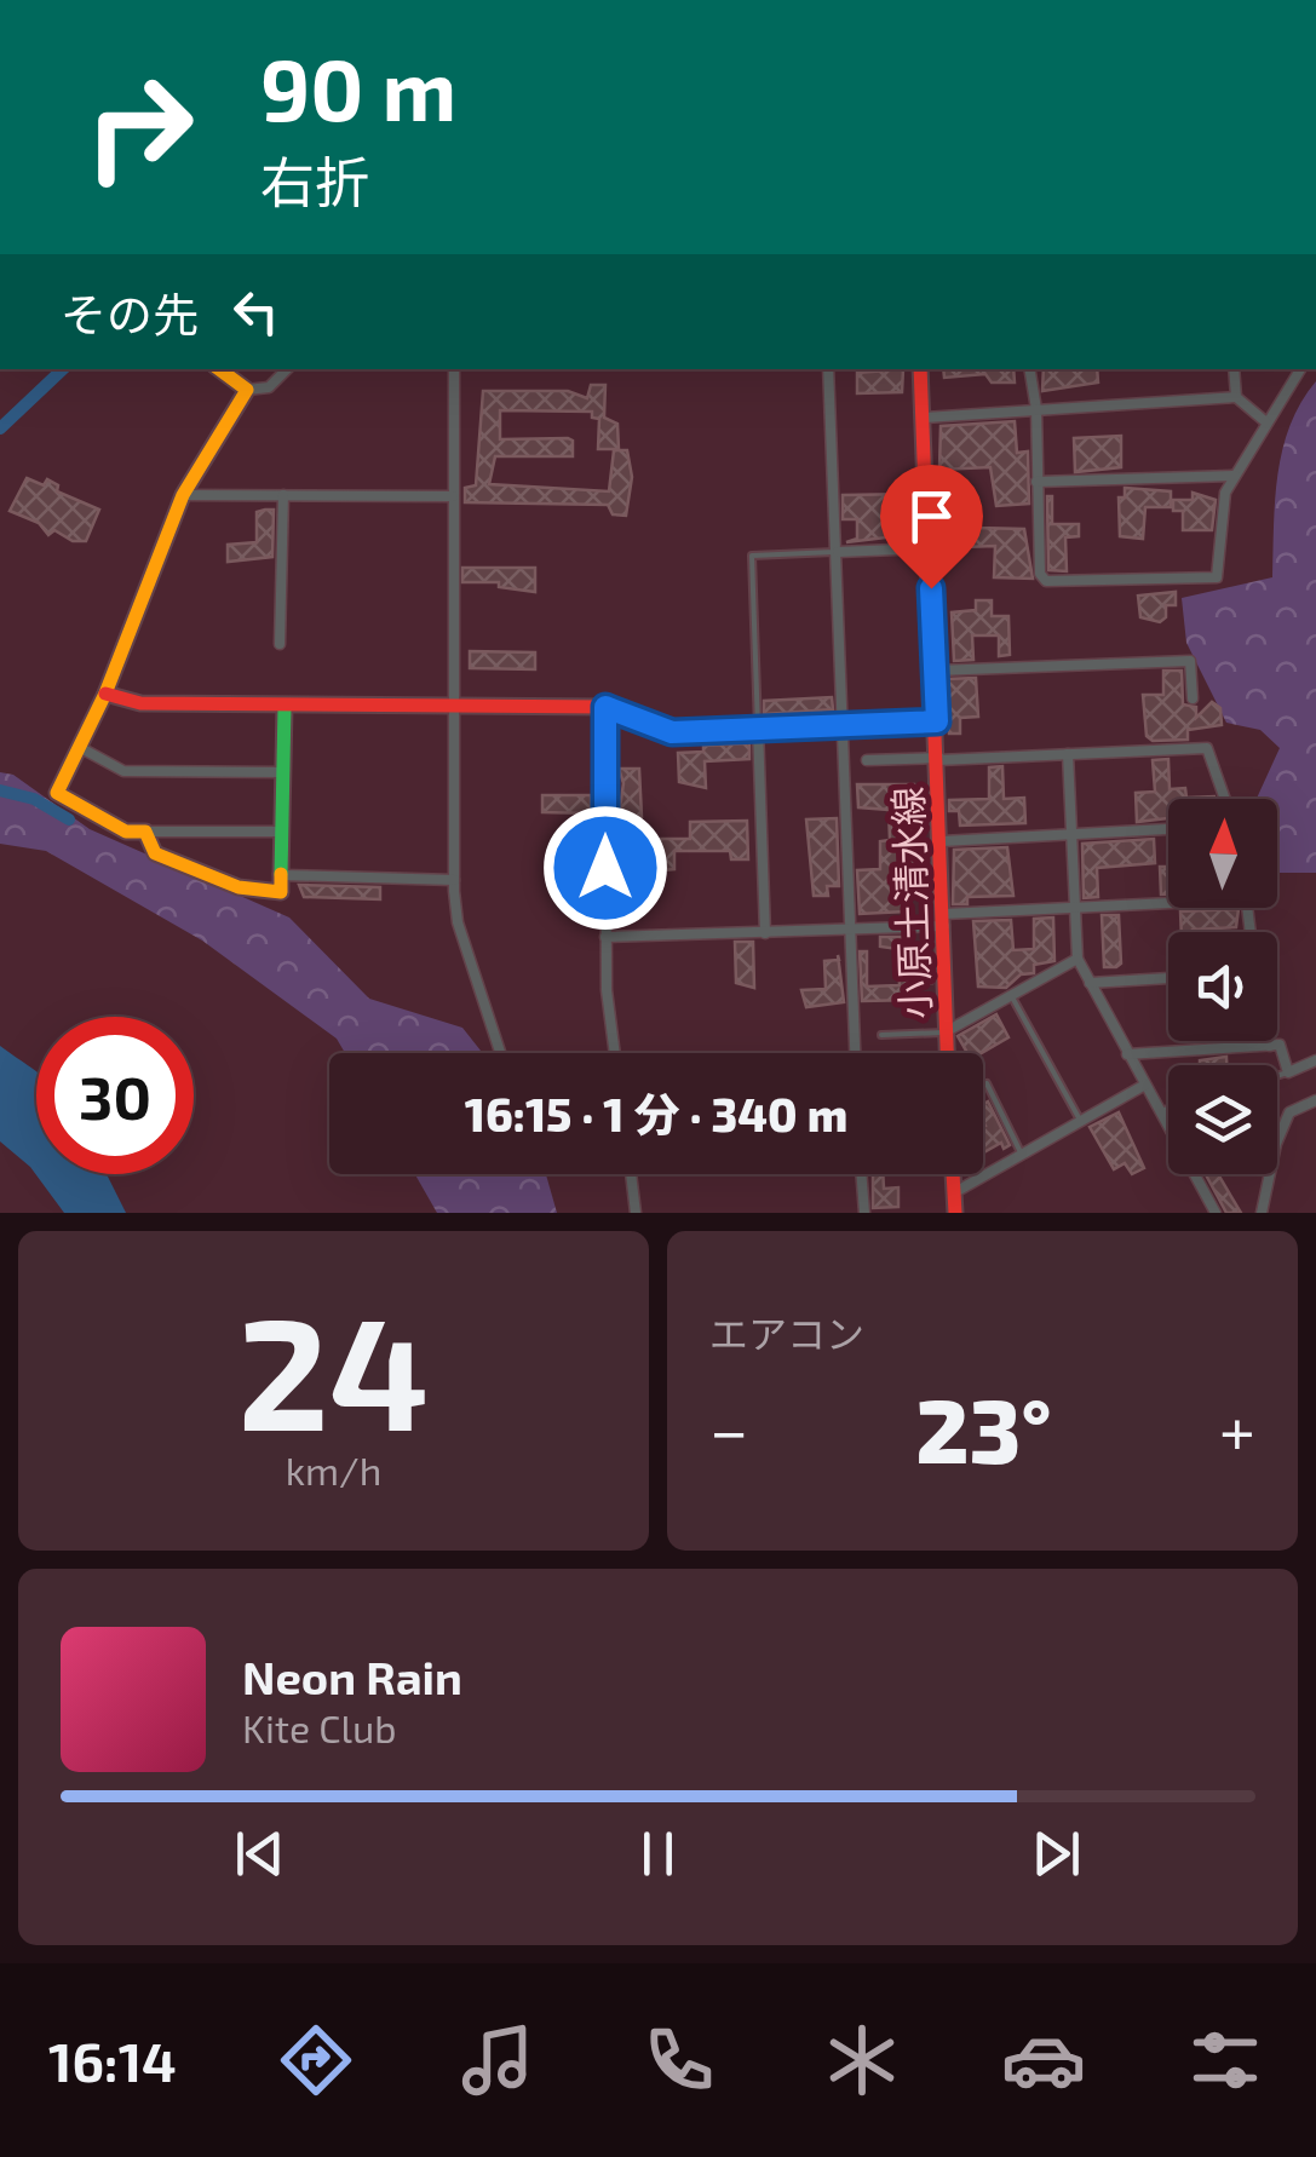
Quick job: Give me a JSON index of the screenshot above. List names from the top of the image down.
{
  "streets": {
    "street": ["小原土清水線"]
  },
  "north": "top",
  "page": {
    "turn": ["90 m", "右折"],
    "then": "その先",
    "limit": "30",
    "trip": "16:15 · 1 分 · 340 m",
    "tile": [
      ["24", "km/h"],
      "エアコン"
    ],
    "heat": ["−", "23°", "+"],
    "song": ["Neon Rain", "Kite Club"],
    "tabs": "16:14"
  }
}
